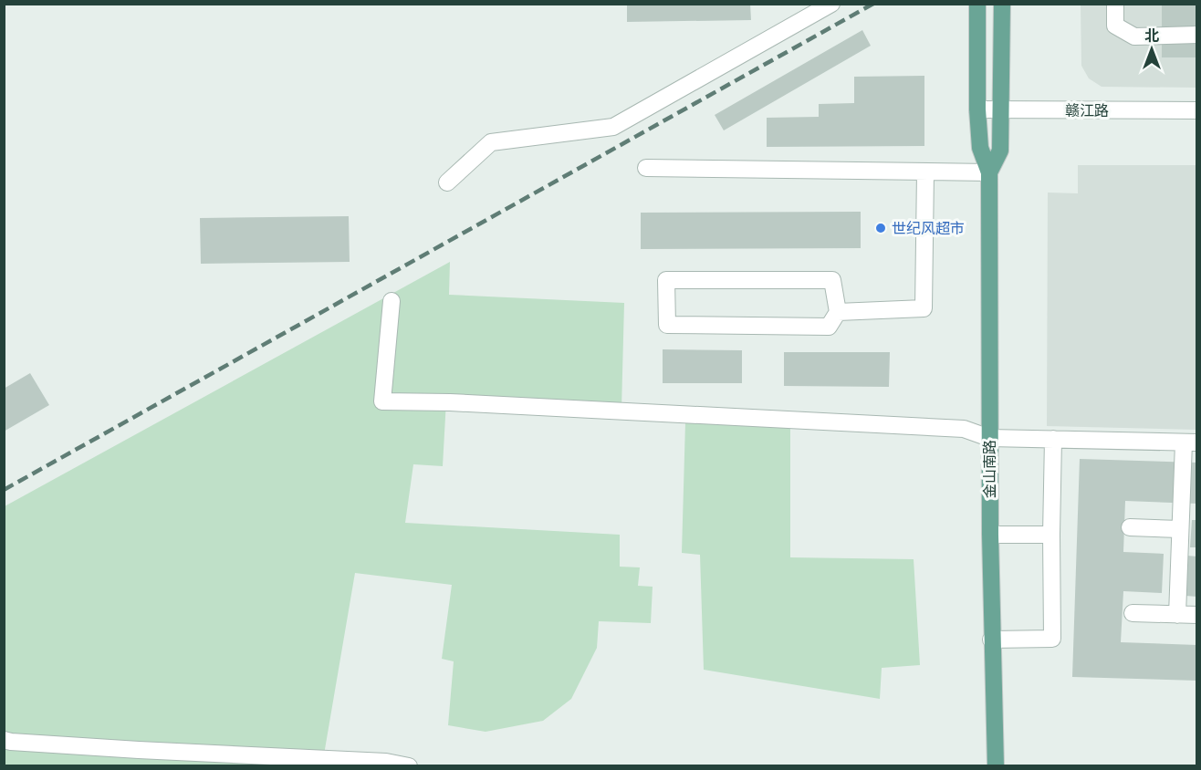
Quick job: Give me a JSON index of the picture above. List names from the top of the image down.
{
  "streets": {
    "main road": ["金山南路"],
    "street": ["赣江路"]
  },
  "crossings": [
    ["赣江路", "金山南路"]
  ],
  "places": ["世纪风超市"],
  "north": "top"
}
